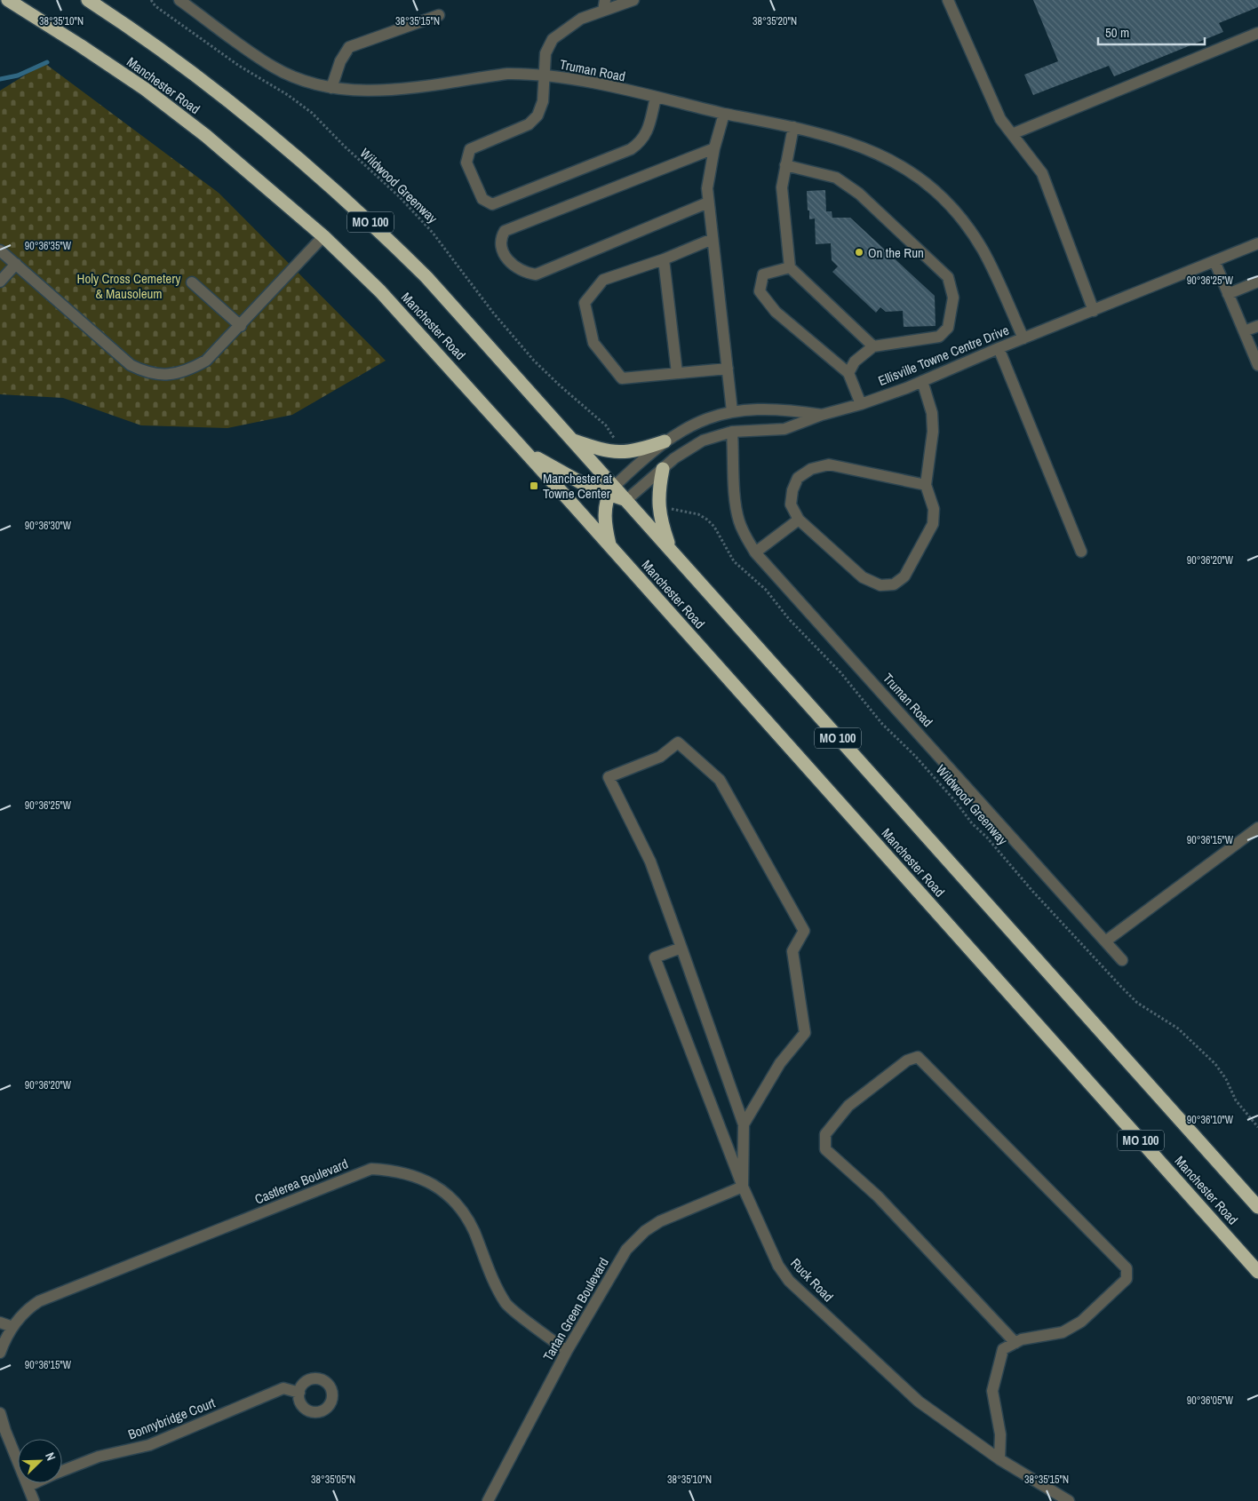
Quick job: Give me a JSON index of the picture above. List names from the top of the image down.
{
  "streets": {
    "highway": ["Manchester Road", "MO 100"],
    "street": [
      "Truman Road",
      "Ellisville Towne Centre Drive",
      "Castlerea Boulevard",
      "Ruck Road",
      "Tartan Green Boulevard",
      "Bonnybridge Court"
    ],
    "path": ["Wildwood Greenway"]
  },
  "crossings": [
    ["Truman Road", "Ellisville Towne Centre Drive"],
    ["Manchester Road", "Ellisville Towne Centre Drive"],
    ["Castlerea Boulevard", "Tartan Green Boulevard"],
    ["Ruck Road", "Tartan Green Boulevard"]
  ],
  "parks": ["Holy Cross Cemetery & Mausoleum"],
  "places": {
    "other": ["On the Run"],
    "transit": ["Manchester at Towne Center"]
  },
  "scale_bar": "50 m",
  "north": "top right",
  "coordinates": [
    "38°35'10\"N",
    "38°35'15\"N",
    "38°35'20\"N",
    "90°36'35\"W",
    "90°36'25\"W",
    "90°36'30\"W",
    "90°36'20\"W",
    "90°36'15\"W",
    "90°36'10\"W",
    "90°36'05\"W",
    "38°35'05\"N"
  ]
}
